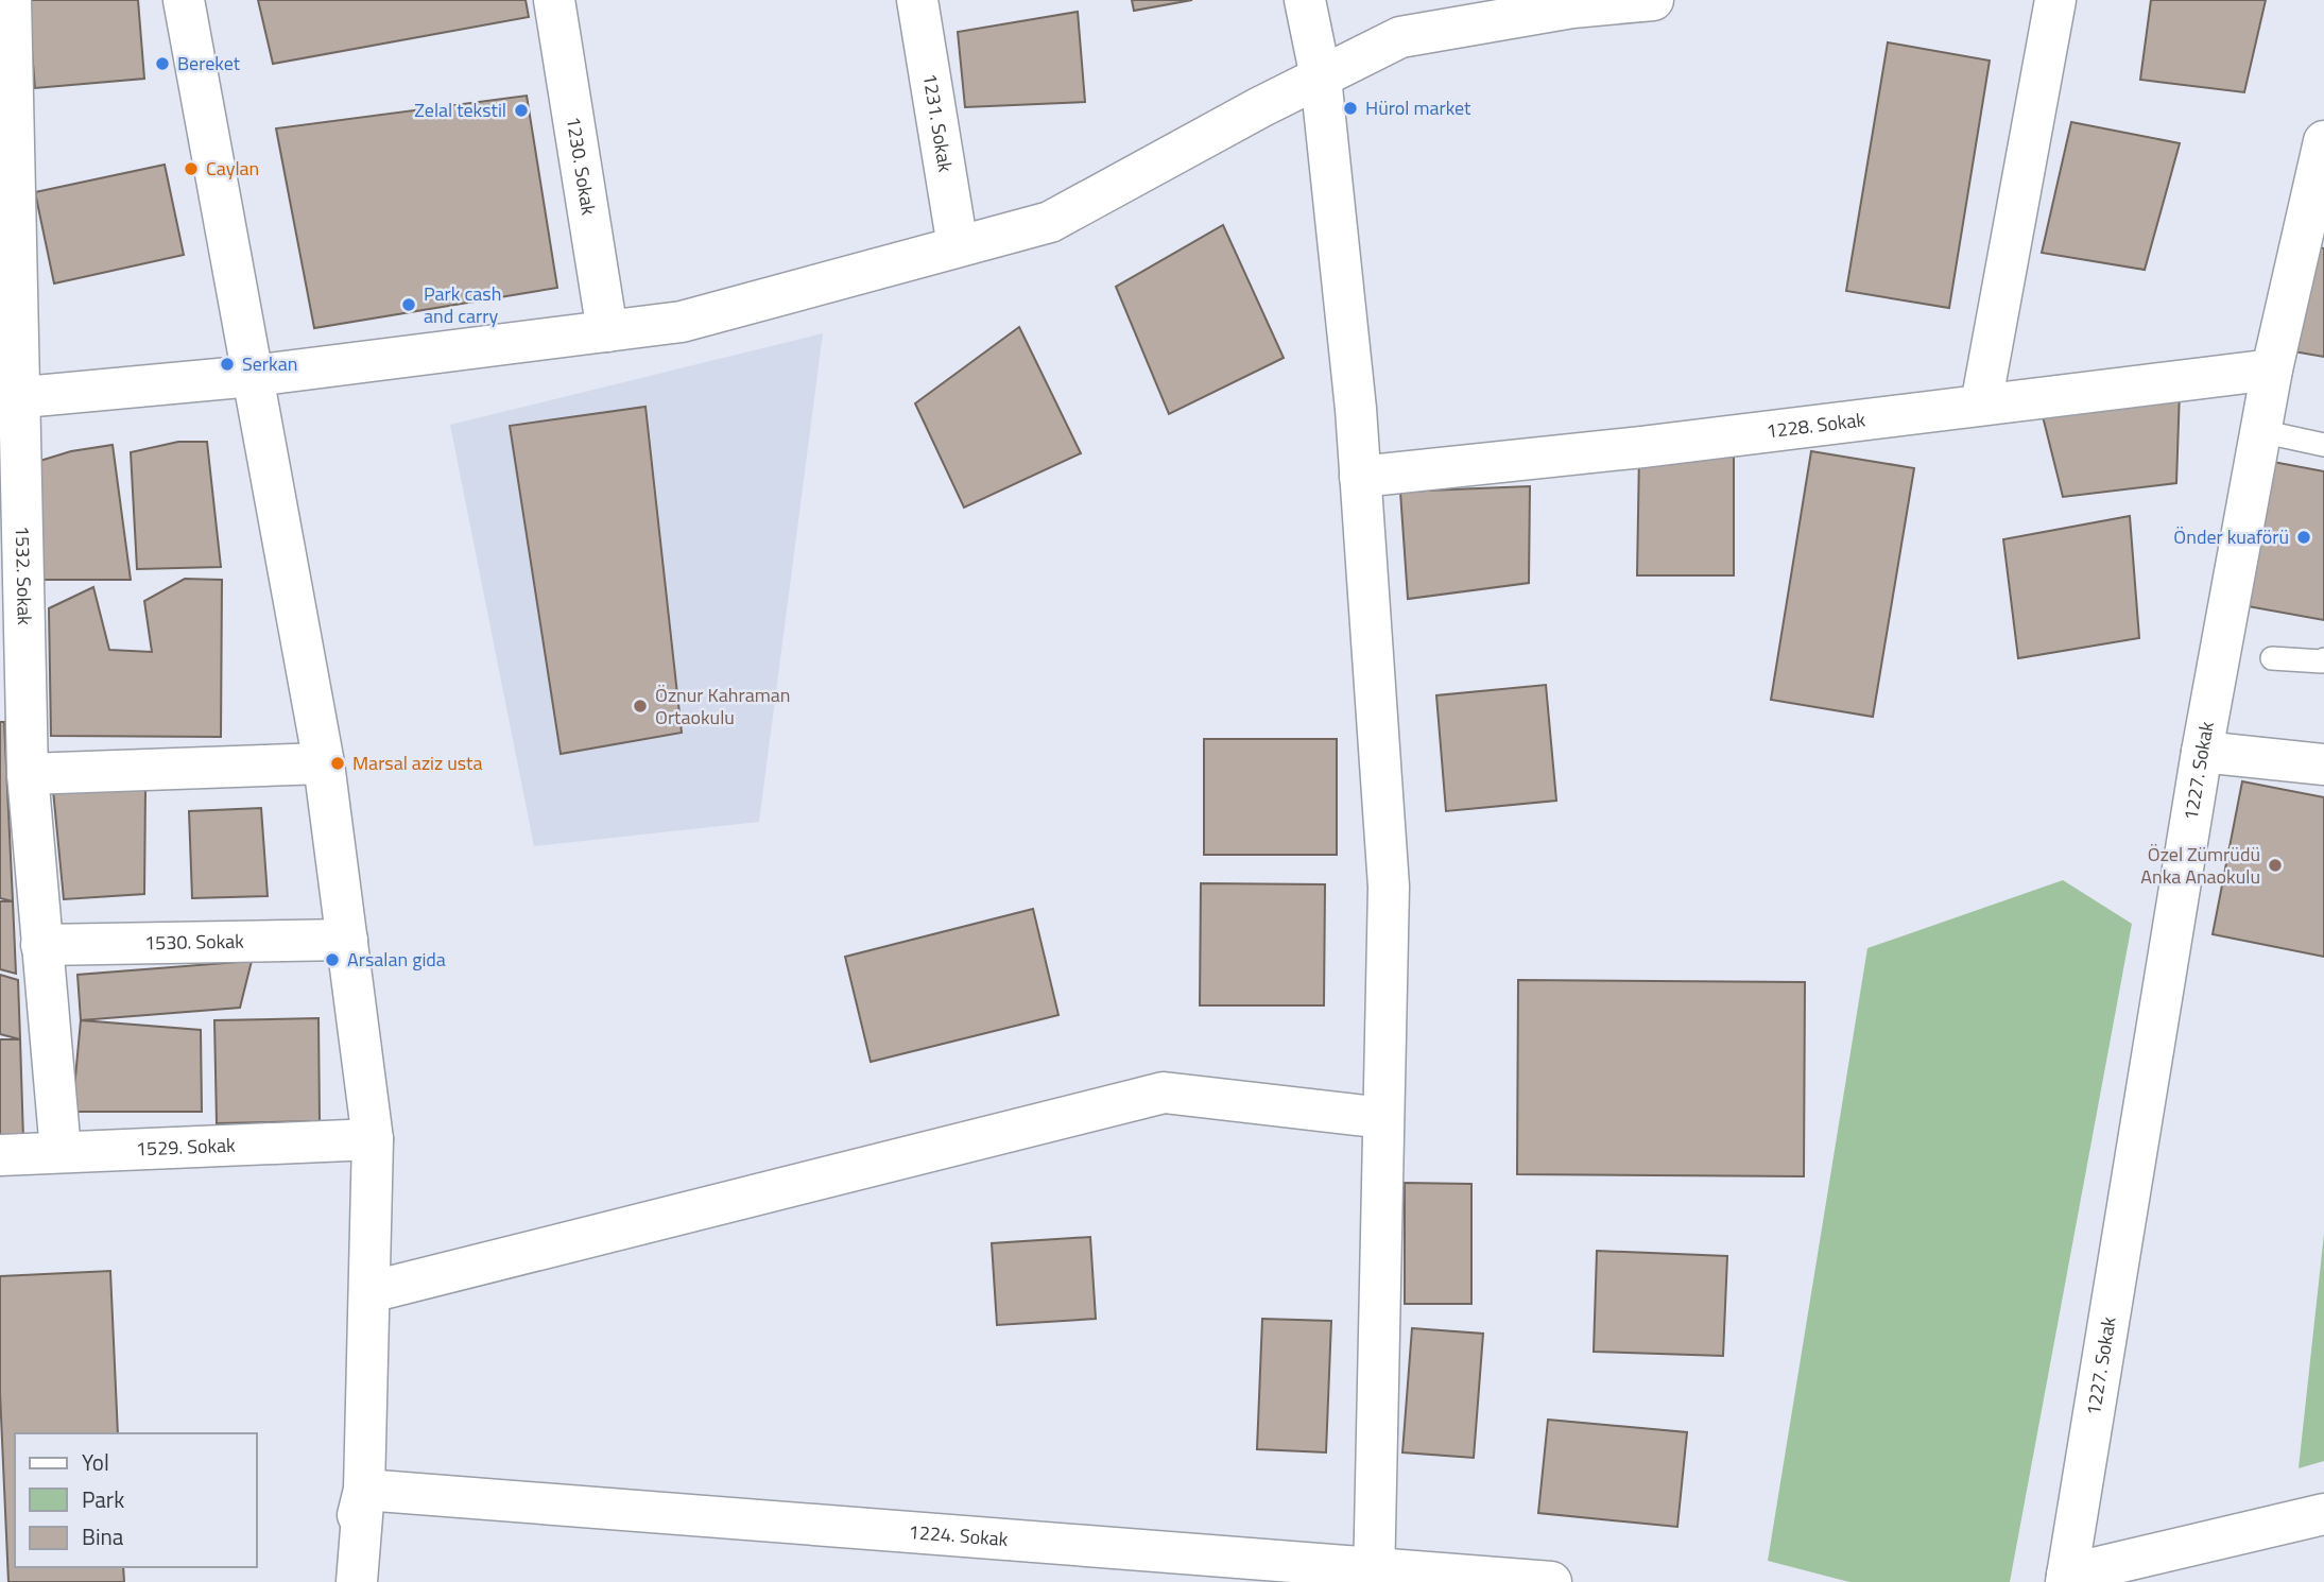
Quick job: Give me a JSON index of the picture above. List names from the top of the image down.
{
  "streets": {
    "street": [
      "1231. Sokak",
      "1230. Sokak",
      "1228. Sokak",
      "1532. Sokak",
      "1227. Sokak",
      "1530. Sokak",
      "1529. Sokak",
      "1224. Sokak"
    ]
  },
  "crossings": [
    ["1228. Sokak", "1227. Sokak"],
    ["1532. Sokak", "1530. Sokak"],
    ["1532. Sokak", "1529. Sokak"]
  ],
  "places": [
    "Bereket",
    "Hürol market",
    "Zelal tekstil",
    "Caylan",
    "Park cash and carry",
    "Serkan",
    "Önder kuaförü",
    "Öznur Kahraman Ortaokulu",
    "Marsal aziz usta",
    "Özel Zümrüdü Anka Anaokulu",
    "Arsalan gida"
  ],
  "legend": ["Yol", "Park", "Bina"]
}
